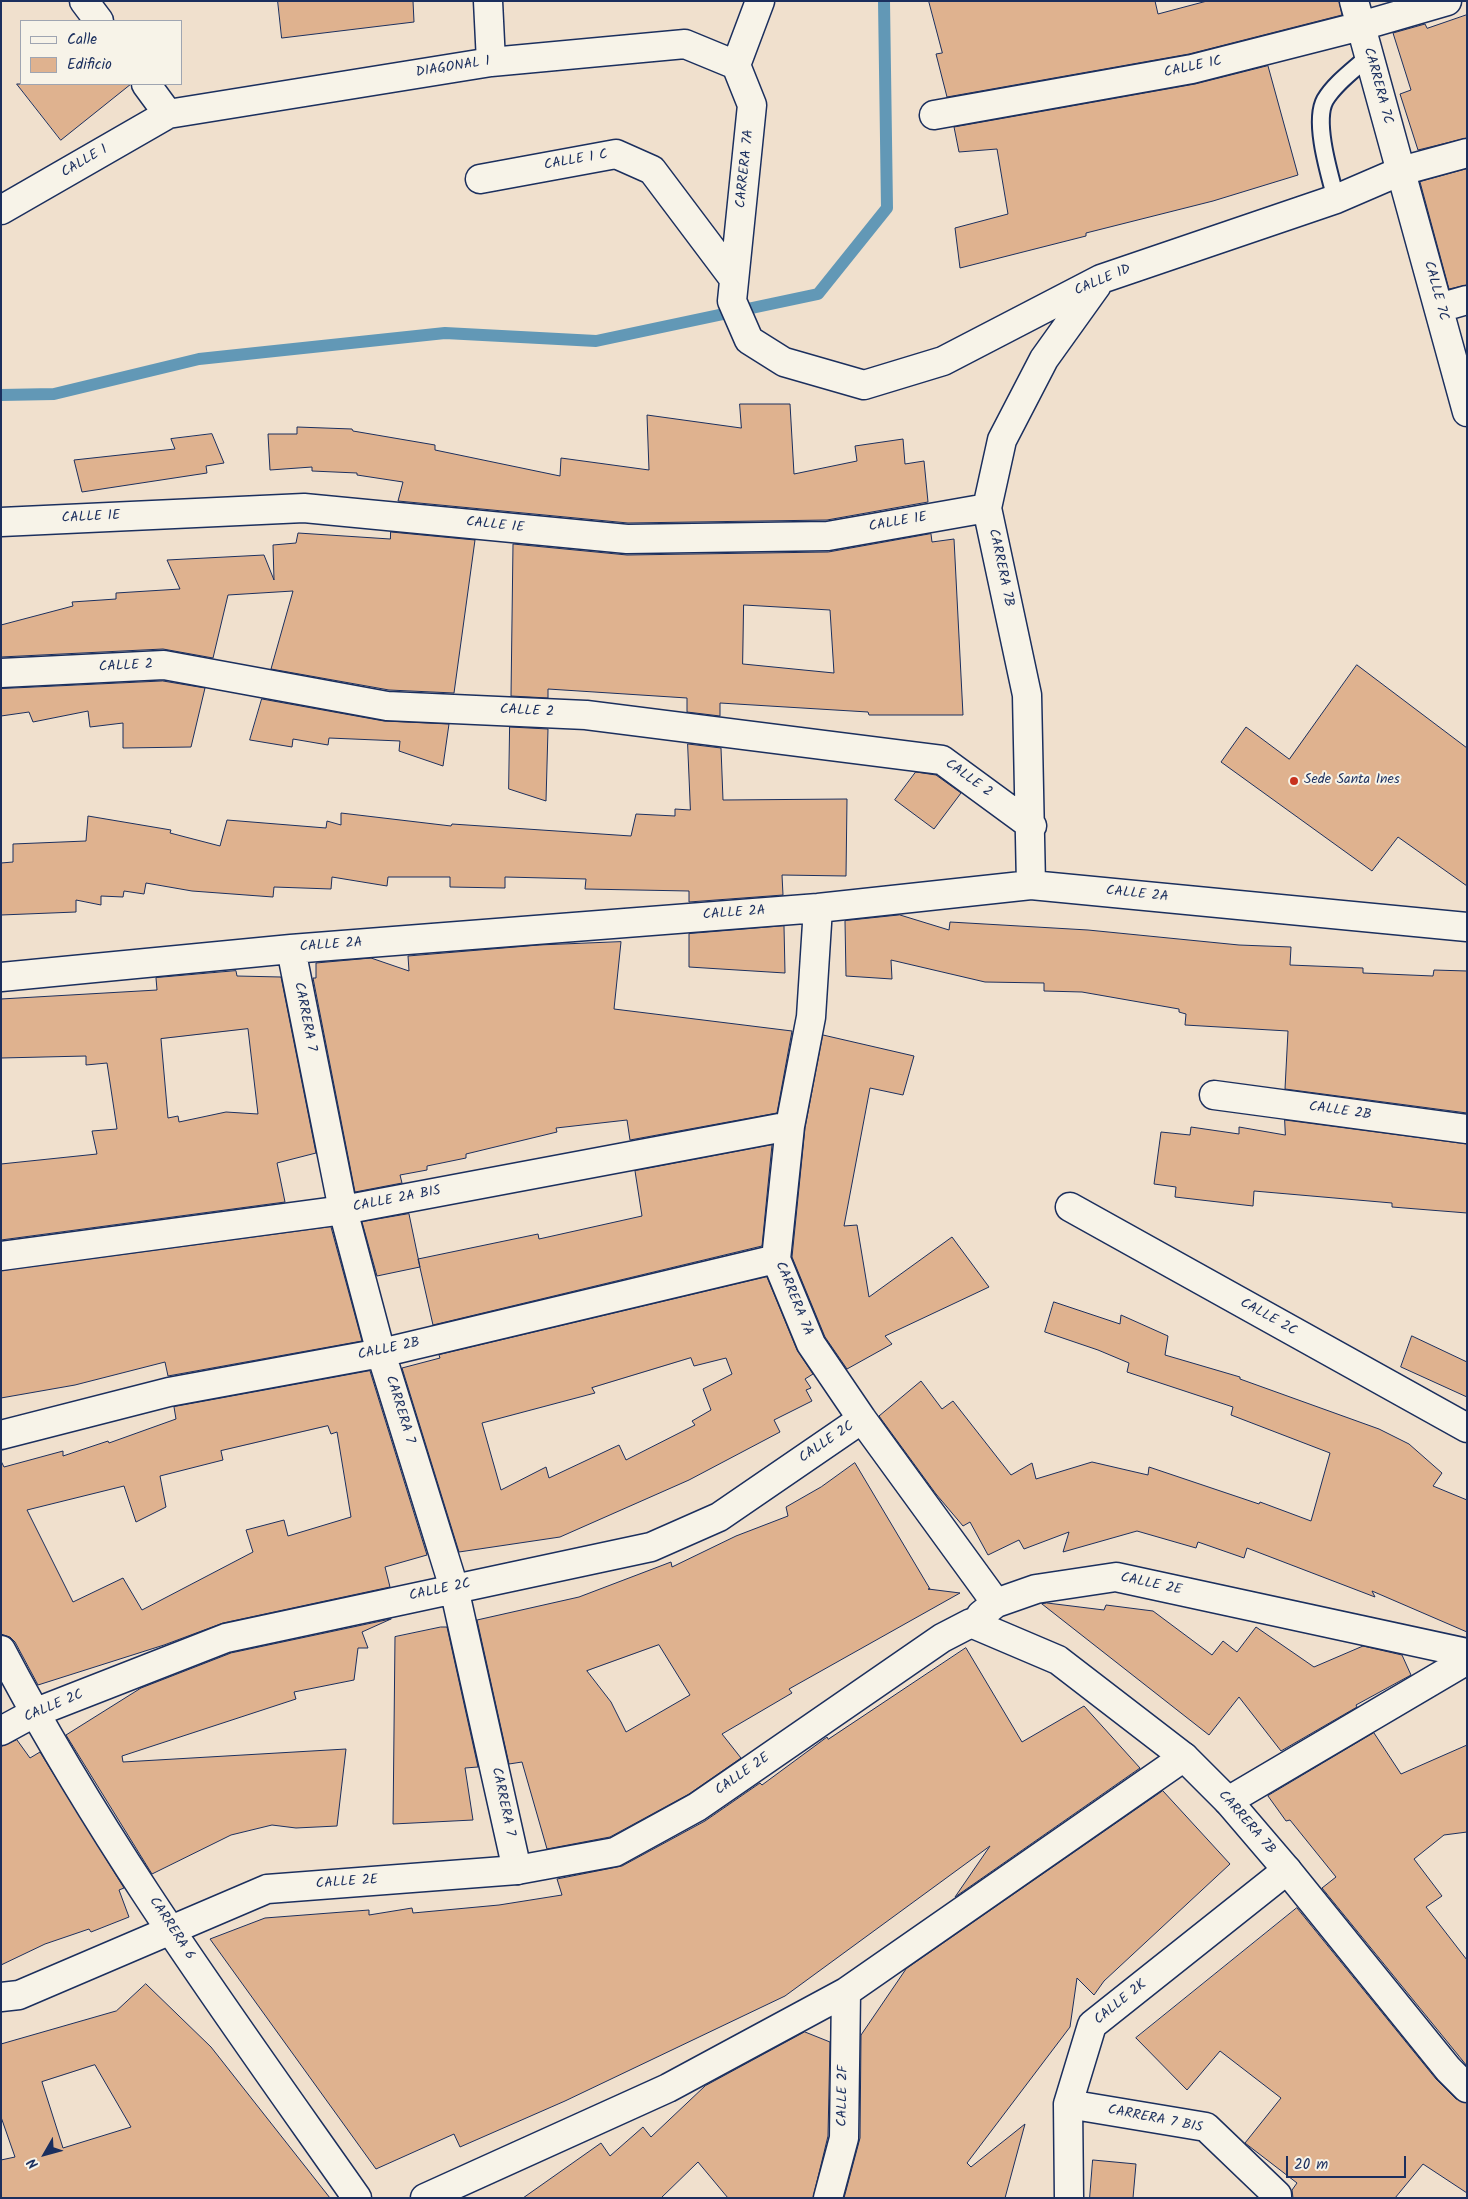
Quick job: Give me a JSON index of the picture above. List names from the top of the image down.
{
  "streets": {
    "street": [
      "DIAGONAL 1",
      "CALLE 1C",
      "CARRERA 7C",
      "CALLE 1 C",
      "CALLE 1",
      "CARRERA 7A",
      "CALLE 1D",
      "CALLE 7C",
      "CALLE 1E",
      "CARRERA 7B",
      "CALLE 2",
      "CALLE 2A",
      "CARRERA 7",
      "CALLE 2B",
      "CALLE 2A BIS",
      "CALLE 2C",
      "CALLE 2E",
      "CARRERA 6",
      "CALLE 2K",
      "CALLE 2F",
      "CARRERA 7 BIS"
    ]
  },
  "crossings": [
    ["DIAGONAL 1", "CALLE 1"],
    ["DIAGONAL 1", "CARRERA 7A"],
    ["CALLE 1C", "CARRERA 7C"],
    ["CARRERA 7C", "CALLE 1D"],
    ["CARRERA 7C", "CALLE 7C"],
    ["CALLE 1 C", "CARRERA 7A"],
    ["CARRERA 7A", "CALLE 1D"],
    ["CARRERA 7A", "CALLE 2A"],
    ["CARRERA 7A", "CALLE 2B"],
    ["CARRERA 7A", "CALLE 2A BIS"],
    ["CARRERA 7A", "CALLE 2C"],
    ["CARRERA 7A", "CALLE 2E"],
    ["CALLE 1D", "CALLE 7C"],
    ["CALLE 1D", "CARRERA 7B"],
    ["CALLE 1E", "CARRERA 7B"],
    ["CARRERA 7B", "CALLE 2"],
    ["CARRERA 7B", "CALLE 2A"],
    ["CARRERA 7B", "CALLE 2E"],
    ["CARRERA 7B", "CALLE 2K"],
    ["CALLE 2A", "CARRERA 7"],
    ["CARRERA 7", "CALLE 2B"],
    ["CARRERA 7", "CALLE 2A BIS"],
    ["CARRERA 7", "CALLE 2C"],
    ["CARRERA 7", "CALLE 2E"],
    ["CALLE 2C", "CARRERA 6"],
    ["CALLE 2E", "CARRERA 6"],
    ["CALLE 2K", "CARRERA 7 BIS"]
  ],
  "places": ["Sede Santa Ines"],
  "legend": ["Calle", "Edificio"],
  "scale_bar": "20 m",
  "north": "bottom left"
}
